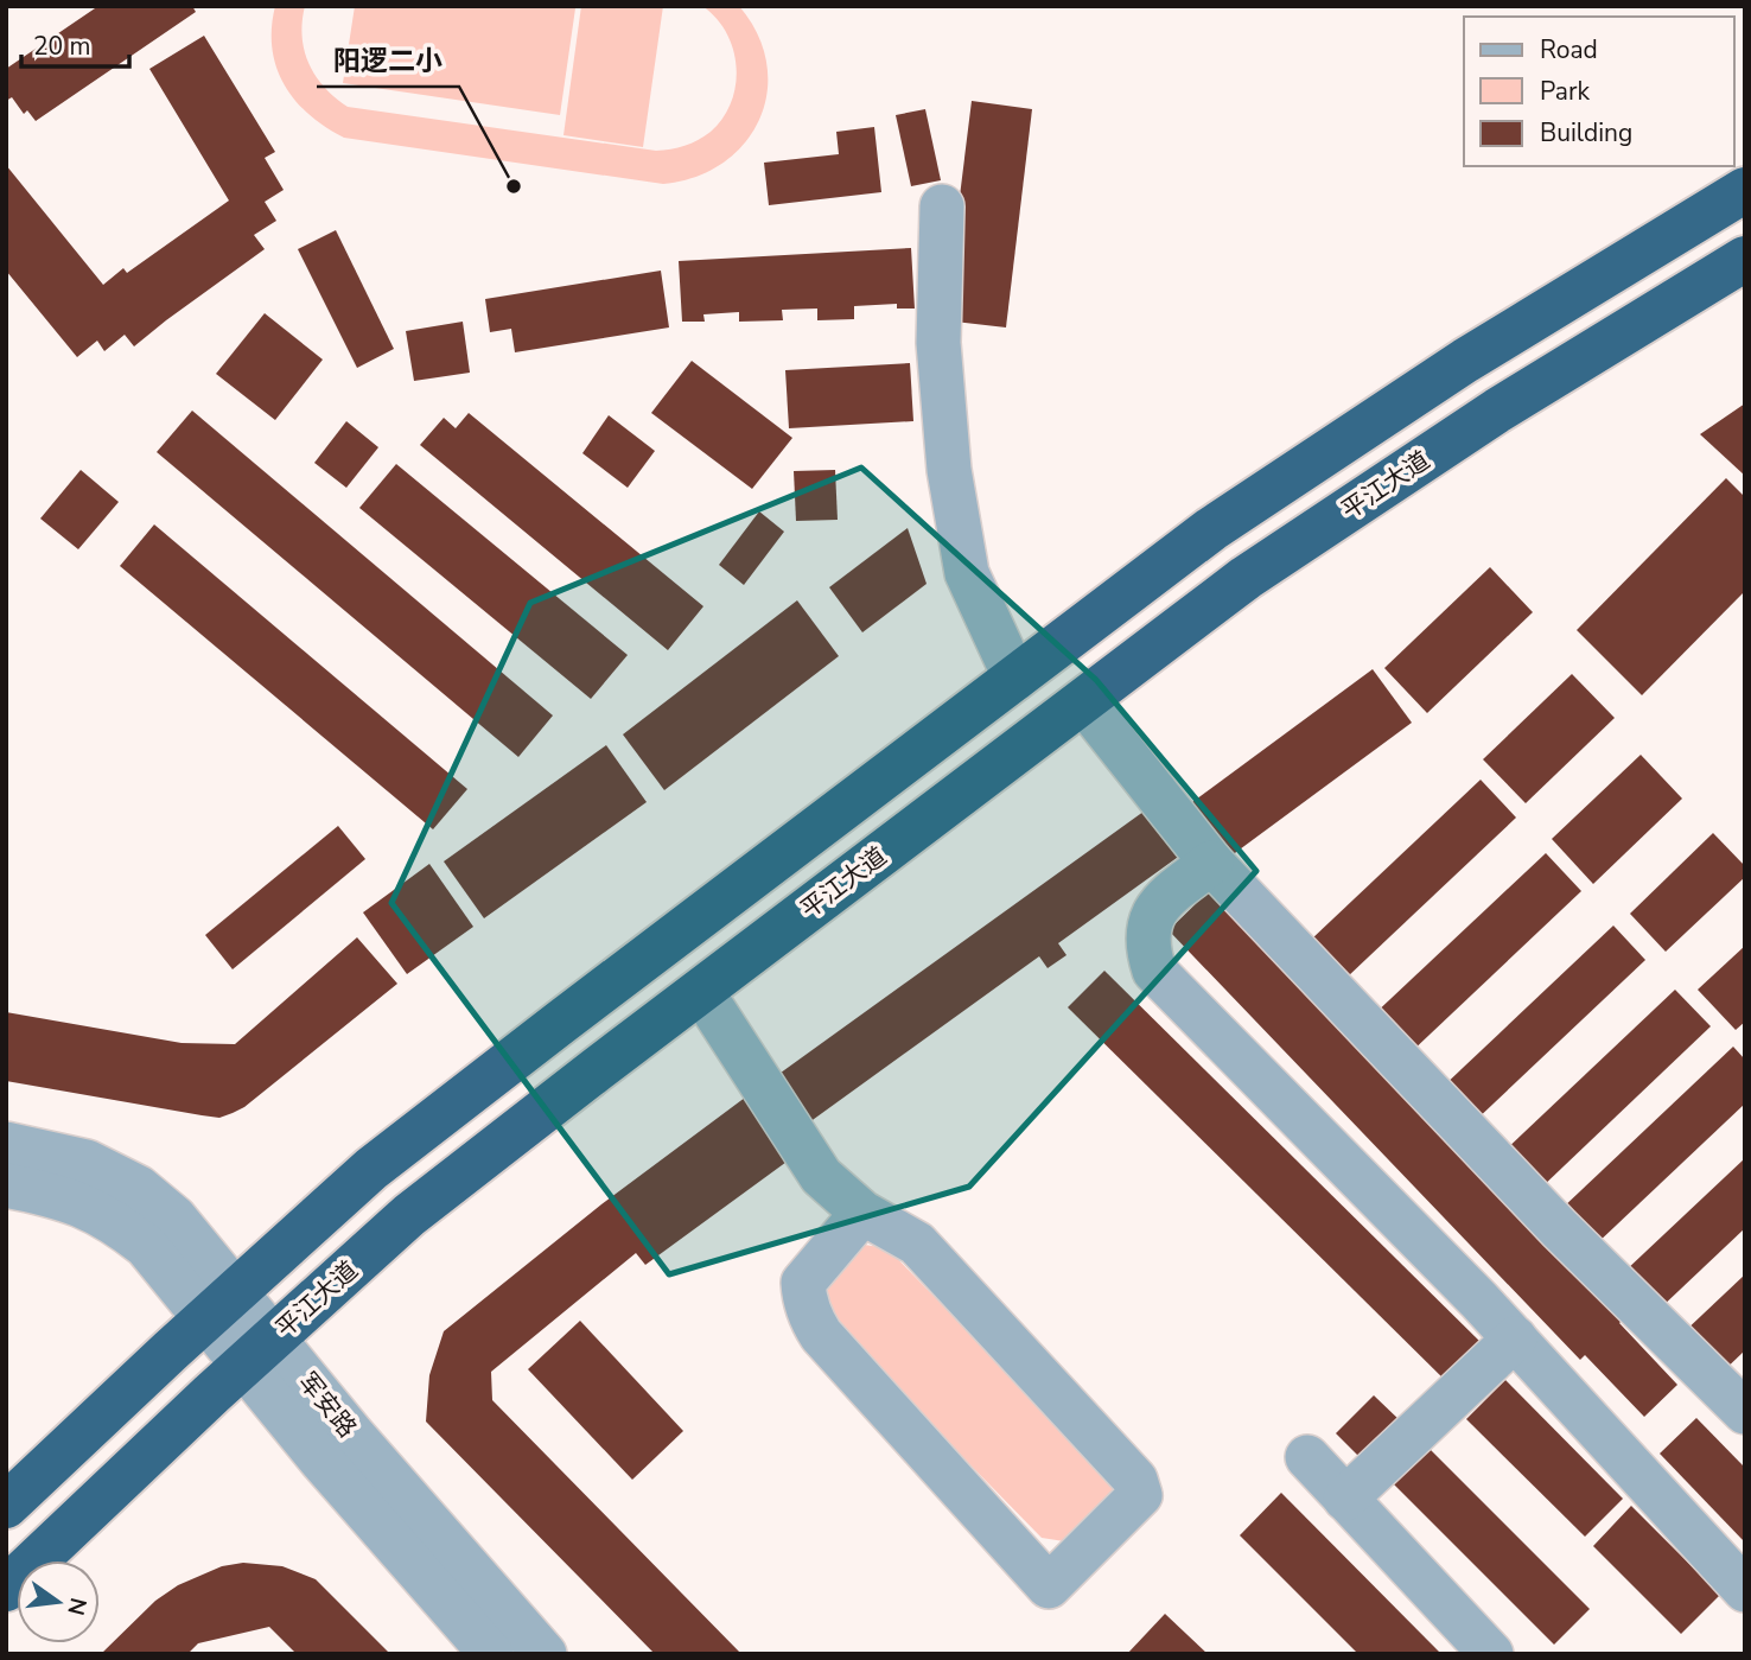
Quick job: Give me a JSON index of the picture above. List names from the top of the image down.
{
  "streets": {
    "highway": ["平江大道"],
    "street": ["军安路"]
  },
  "crossings": [
    ["平江大道", "军安路"]
  ],
  "places": ["阳逻二小"],
  "legend": ["Road", "Park", "Building"],
  "scale_bar": "20 m",
  "north": "right"
}
